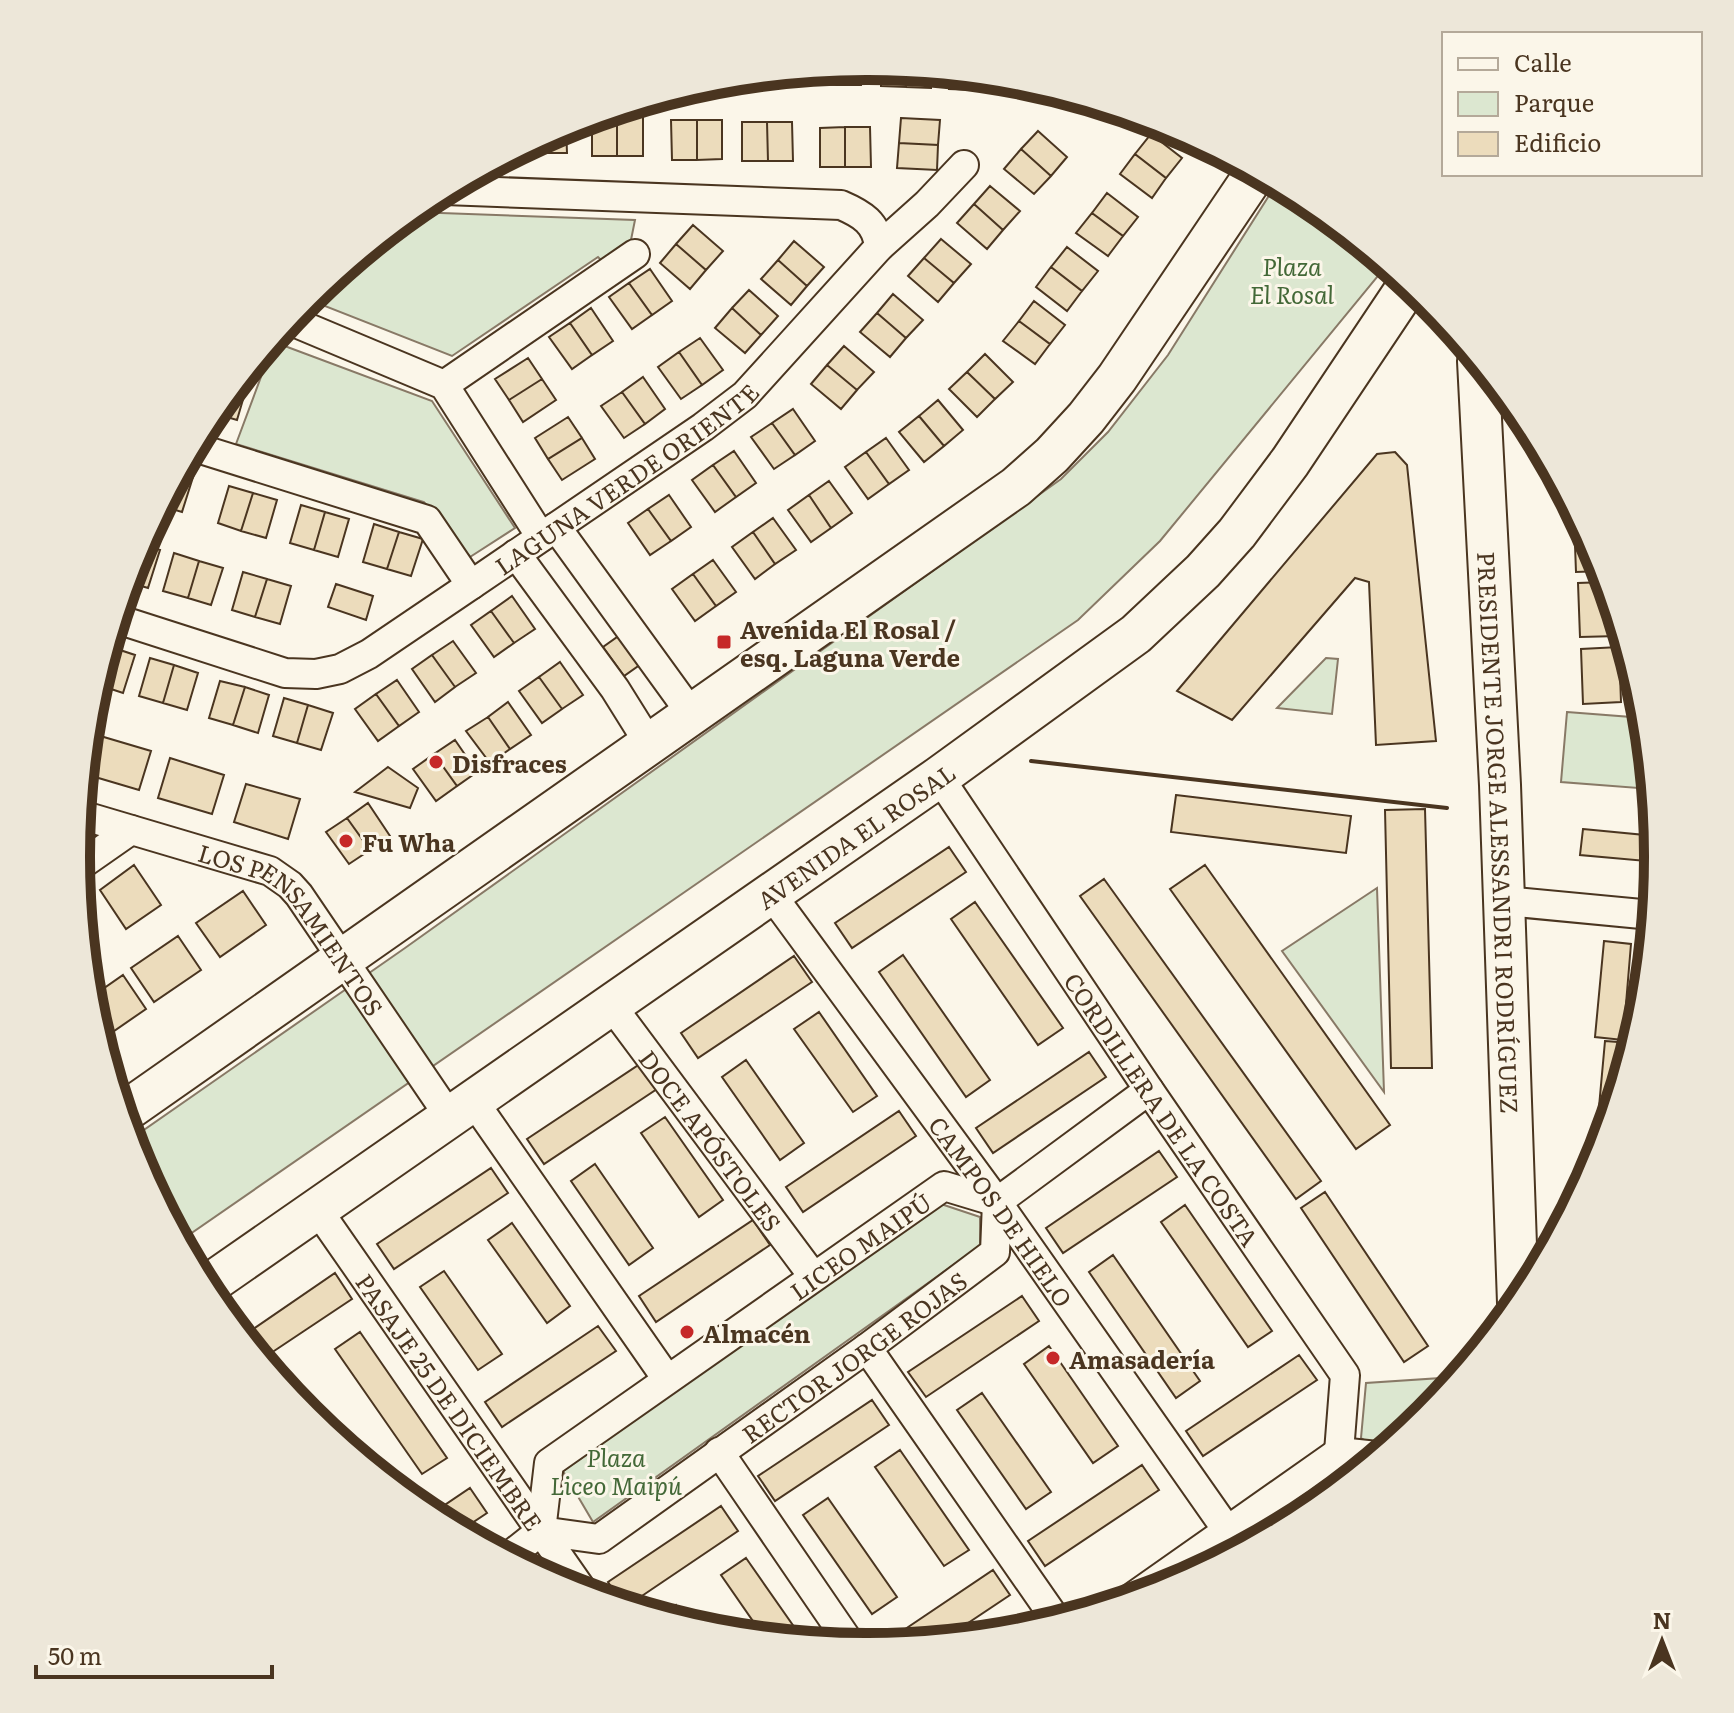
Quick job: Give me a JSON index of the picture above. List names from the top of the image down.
{
  "streets": {
    "street": [
      "LAGUNA VERDE ORIENTE",
      "PRESIDENTE JORGE ALESSANDRI RODRÍGUEZ",
      "AVENIDA EL ROSAL",
      "LOS PENSAMIENTOS",
      "CORDILLERA DE LA COSTA",
      "DOCE APÓSTOLES",
      "CAMPOS DE HIELO",
      "LICEO MAIPÚ",
      "RECTOR JORGE ROJAS",
      "PASAJE 25 DE DICIEMBRE"
    ]
  },
  "crossings": [
    ["AVENIDA EL ROSAL", "LOS PENSAMIENTOS"],
    ["AVENIDA EL ROSAL", "CORDILLERA DE LA COSTA"],
    ["AVENIDA EL ROSAL", "DOCE APÓSTOLES"],
    ["AVENIDA EL ROSAL", "CAMPOS DE HIELO"],
    ["AVENIDA EL ROSAL", "PASAJE 25 DE DICIEMBRE"],
    ["LOS PENSAMIENTOS", "LICEO MAIPÚ"],
    ["DOCE APÓSTOLES", "LICEO MAIPÚ"],
    ["CAMPOS DE HIELO", "LICEO MAIPÚ"],
    ["CAMPOS DE HIELO", "RECTOR JORGE ROJAS"],
    ["LICEO MAIPÚ", "RECTOR JORGE ROJAS"],
    ["LICEO MAIPÚ", "PASAJE 25 DE DICIEMBRE"],
    ["RECTOR JORGE ROJAS", "PASAJE 25 DE DICIEMBRE"]
  ],
  "parks": ["Plaza El Rosal", "Plaza Liceo Maipú"],
  "places": {
    "transit": ["Avenida El Rosal / esq. Laguna Verde"],
    "other": [
      "Disfraces",
      "Fu Wha",
      "Almacén",
      "Amasadería"
    ]
  },
  "legend": ["Calle", "Parque", "Edificio"],
  "scale_bar": "50 m",
  "north": "top"
}
